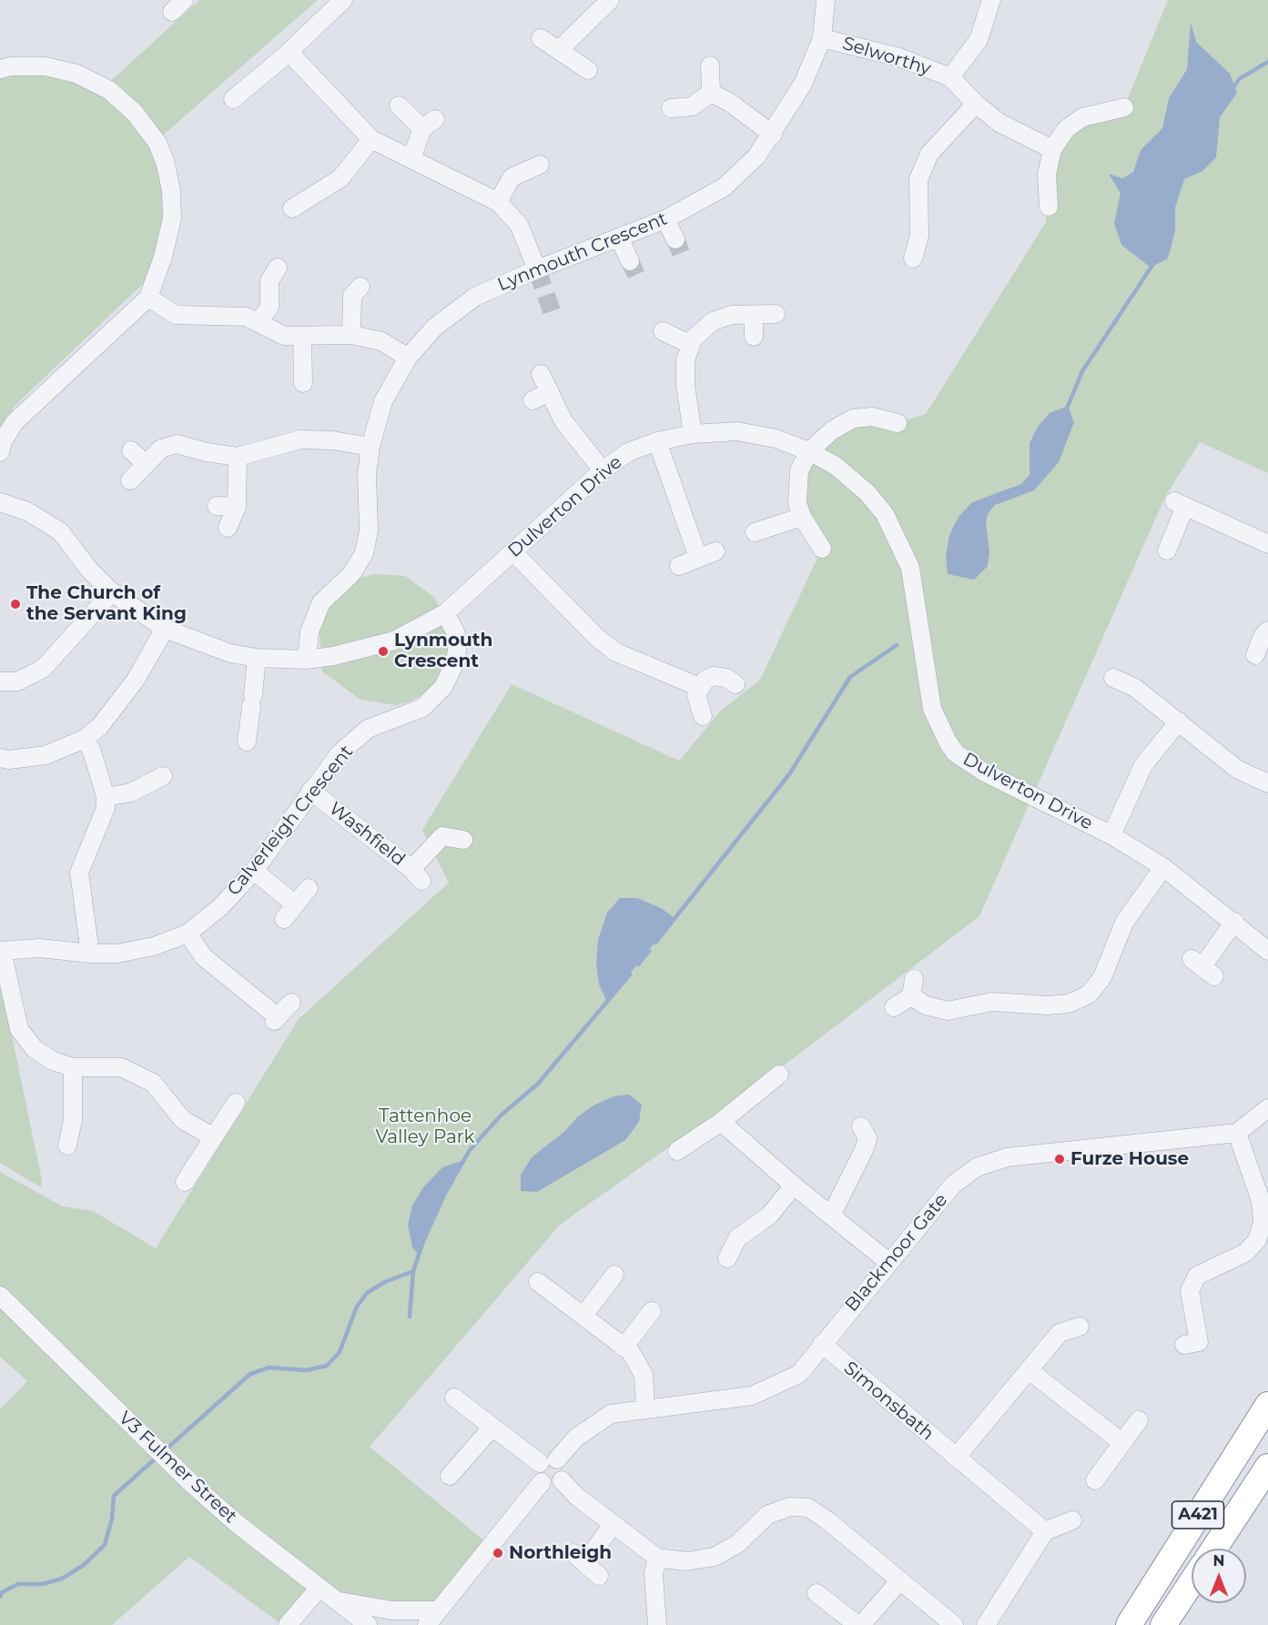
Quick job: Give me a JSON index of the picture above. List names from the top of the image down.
{
  "streets": {
    "highway": ["A421"],
    "street": [
      "Selworthy",
      "Lynmouth Crescent",
      "Dulverton Drive",
      "Calverleigh Crescent",
      "Washfield",
      "Blackmoor Gate",
      "Simonsbath",
      "V3 Fulmer Street"
    ]
  },
  "crossings": [
    ["Selworthy", "Lynmouth Crescent"],
    ["Lynmouth Crescent", "Dulverton Drive"],
    ["Dulverton Drive", "Calverleigh Crescent"],
    ["Calverleigh Crescent", "Washfield"],
    ["Blackmoor Gate", "Simonsbath"]
  ],
  "parks": ["Tattenhoe Valley Park"],
  "places": [
    "The Church of the Servant King",
    "Lynmouth Crescent",
    "Furze House",
    "Northleigh"
  ],
  "north": "top"
}
